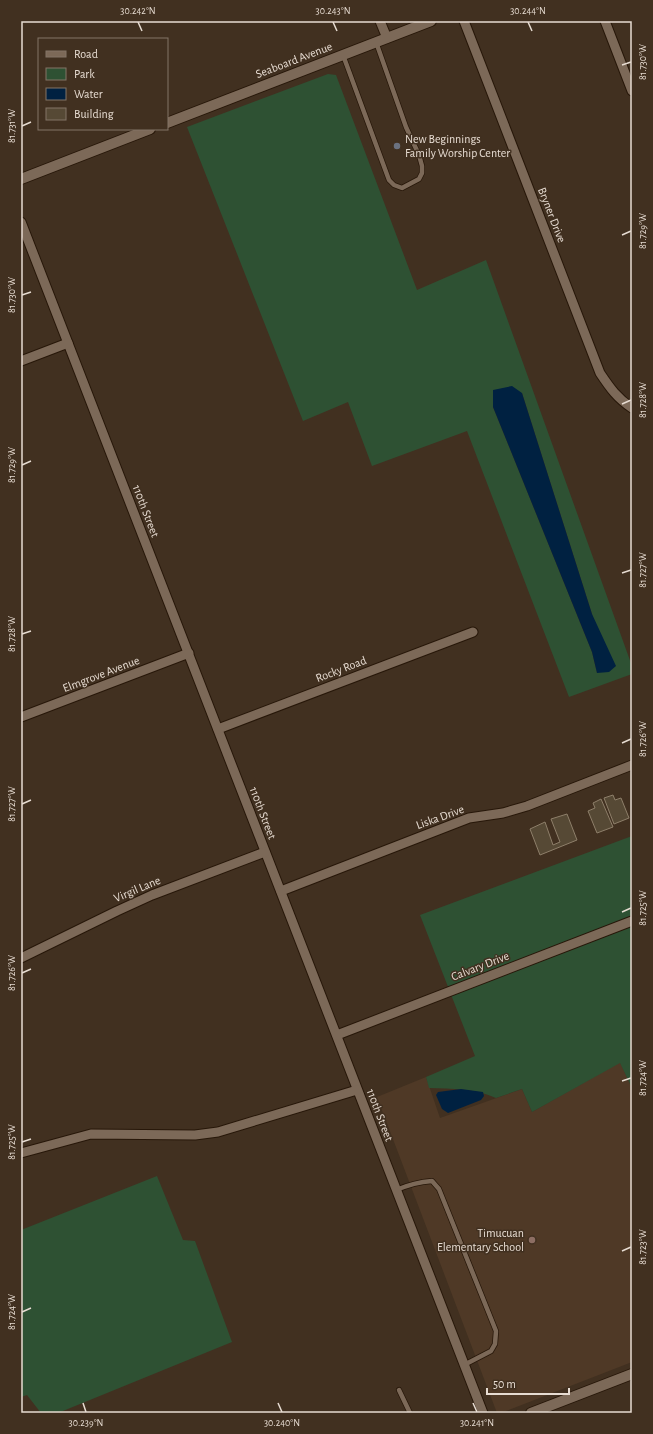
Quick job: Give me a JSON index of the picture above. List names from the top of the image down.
{
  "streets": {
    "street": [
      "Seaboard Avenue",
      "Bryner Drive",
      "110th Street",
      "Rocky Road",
      "Elmgrove Avenue",
      "Liska Drive",
      "Virgil Lane",
      "Calvary Drive"
    ]
  },
  "crossings": [
    ["110th Street", "Rocky Road"],
    ["110th Street", "Elmgrove Avenue"],
    ["110th Street", "Liska Drive"],
    ["110th Street", "Virgil Lane"],
    ["110th Street", "Calvary Drive"]
  ],
  "places": ["New Beginnings Family Worship Center", "Timucuan Elementary School"],
  "legend": [
    "Road",
    "Park",
    "Water",
    "Building"
  ],
  "scale_bar": "50 m",
  "coordinates": [
    "30.242°N",
    "30.243°N",
    "30.244°N",
    "81.730°W",
    "81.731°W",
    "81.729°W",
    "81.728°W",
    "81.727°W",
    "81.726°W",
    "81.725°W",
    "81.724°W",
    "81.723°W",
    "30.239°N",
    "30.240°N",
    "30.241°N"
  ]
}
